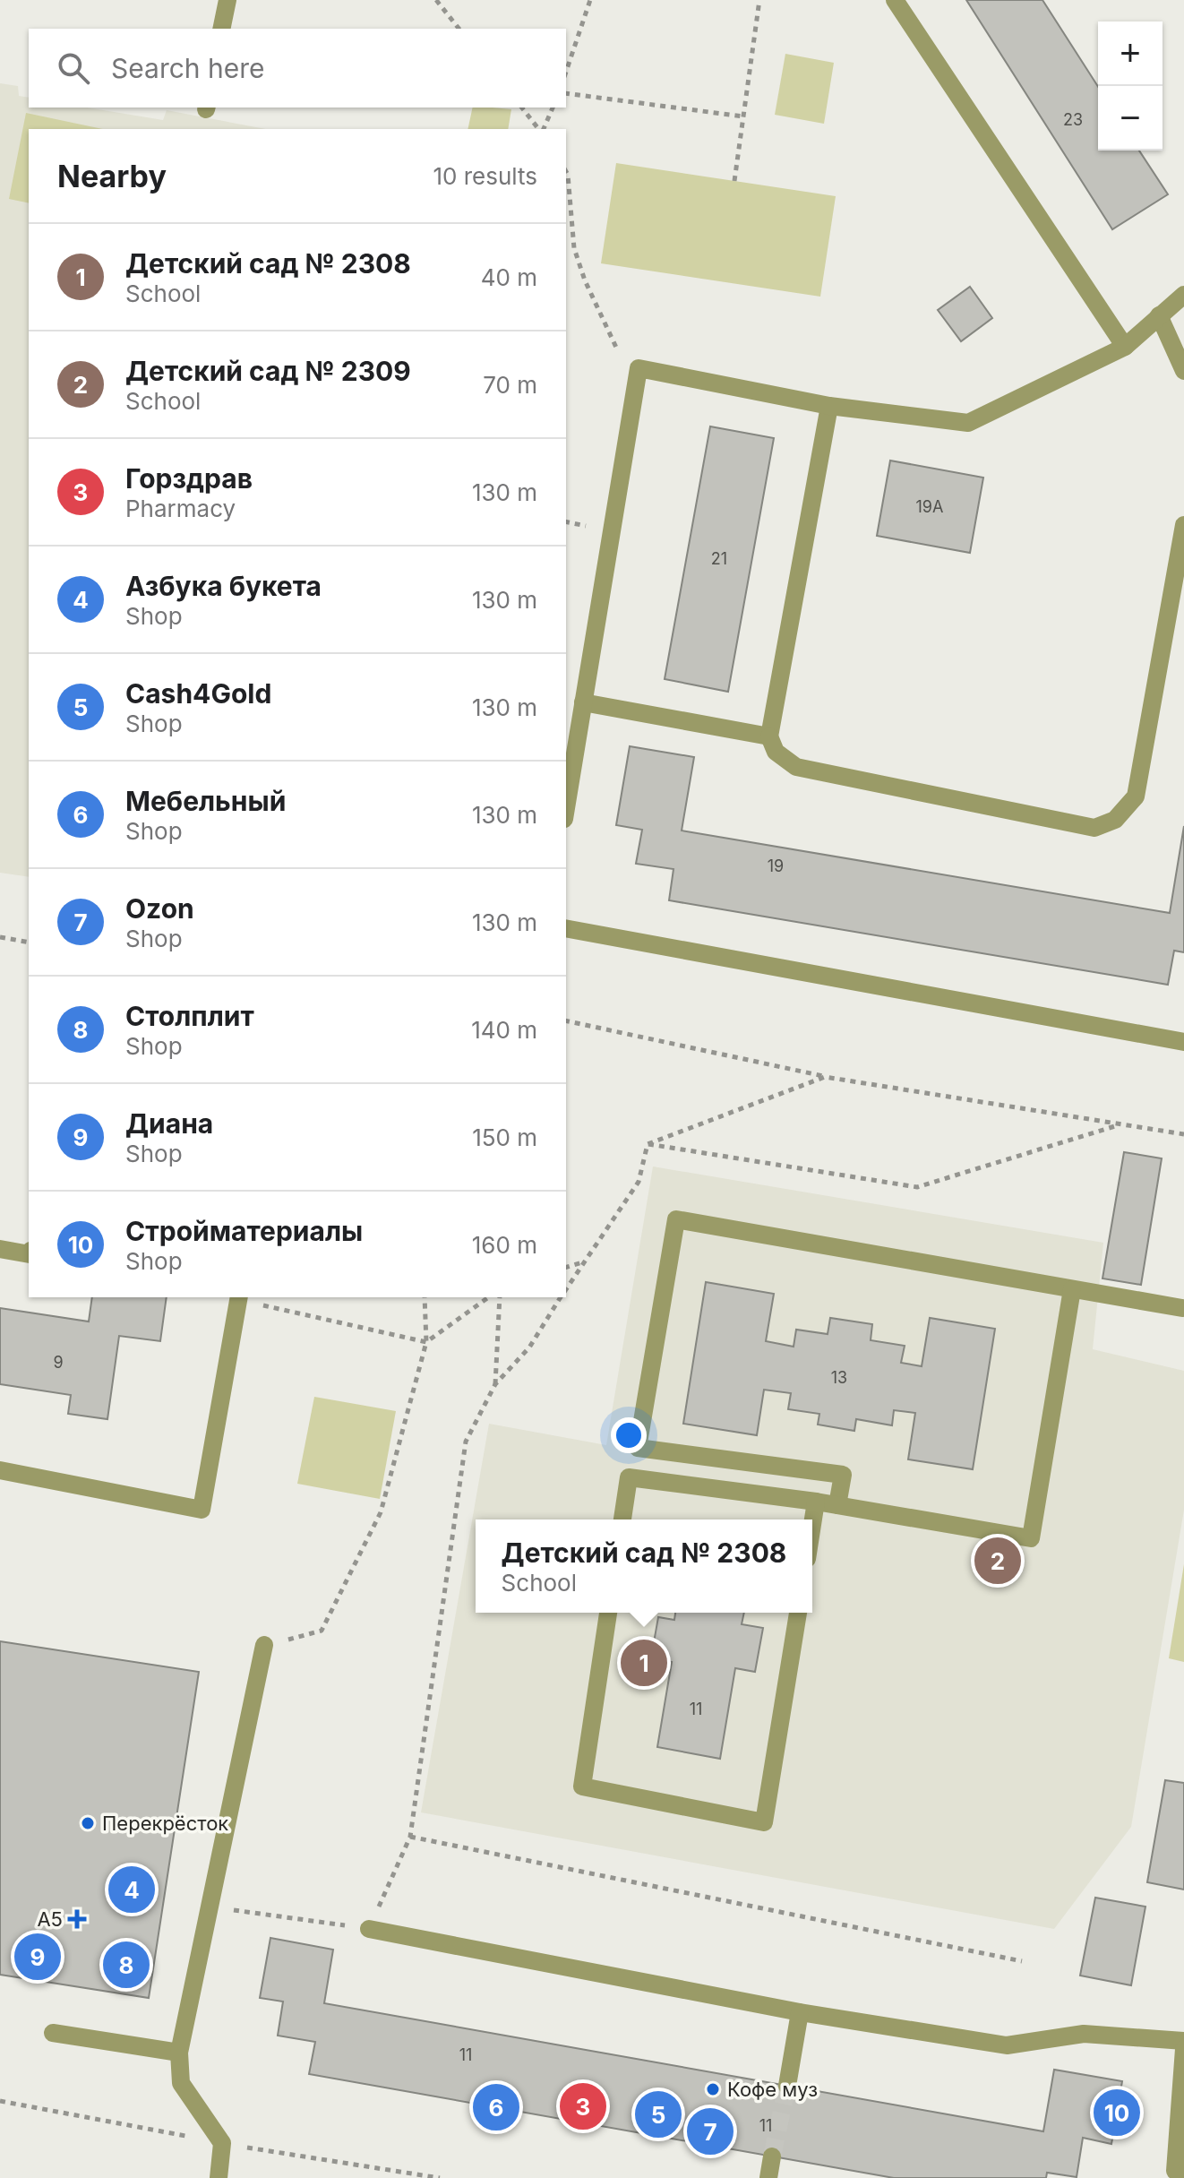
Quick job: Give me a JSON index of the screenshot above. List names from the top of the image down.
{
  "places": {
    "other": ["Перекрёсток", "Кофе муз"],
    "health": ["А5"]
  },
  "house_numbers": [
    "23",
    "19А",
    "21",
    "19",
    "9",
    "13",
    "11",
    "11",
    "11"
  ],
  "page": {
    "map_buttons": ["+", "−"],
    "search": "Search here",
    "heading": ["Nearby", "10 results"],
    "list": [
      {
        "mark": "1",
        "name": "Детский сад № 2308",
        "note": "School",
        "value": "40 m"
      },
      {
        "mark": "2",
        "name": "Детский сад № 2309",
        "note": "School",
        "value": "70 m"
      },
      {
        "mark": "3",
        "name": "Горздрав",
        "note": "Pharmacy",
        "value": "130 m"
      },
      {
        "mark": "4",
        "name": "Азбука букета",
        "note": "Shop",
        "value": "130 m"
      },
      {
        "mark": "5",
        "name": "Cash4Gold",
        "note": "Shop",
        "value": "130 m"
      },
      {
        "mark": "6",
        "name": "Мебельный",
        "note": "Shop",
        "value": "130 m"
      },
      {
        "mark": "7",
        "name": "Ozon",
        "note": "Shop",
        "value": "130 m"
      },
      {
        "mark": "8",
        "name": "Столплит",
        "note": "Shop",
        "value": "140 m"
      },
      {
        "mark": "9",
        "name": "Диана",
        "note": "Shop",
        "value": "150 m"
      },
      {
        "mark": "10",
        "name": "Стройматериалы",
        "note": "Shop",
        "value": "160 m"
      }
    ],
    "popup": ["Детский сад № 2308", "School"],
    "pins": [
      "2",
      "1",
      "4",
      "9",
      "8",
      "3",
      "6",
      "10",
      "5",
      "7"
    ]
  }
}
